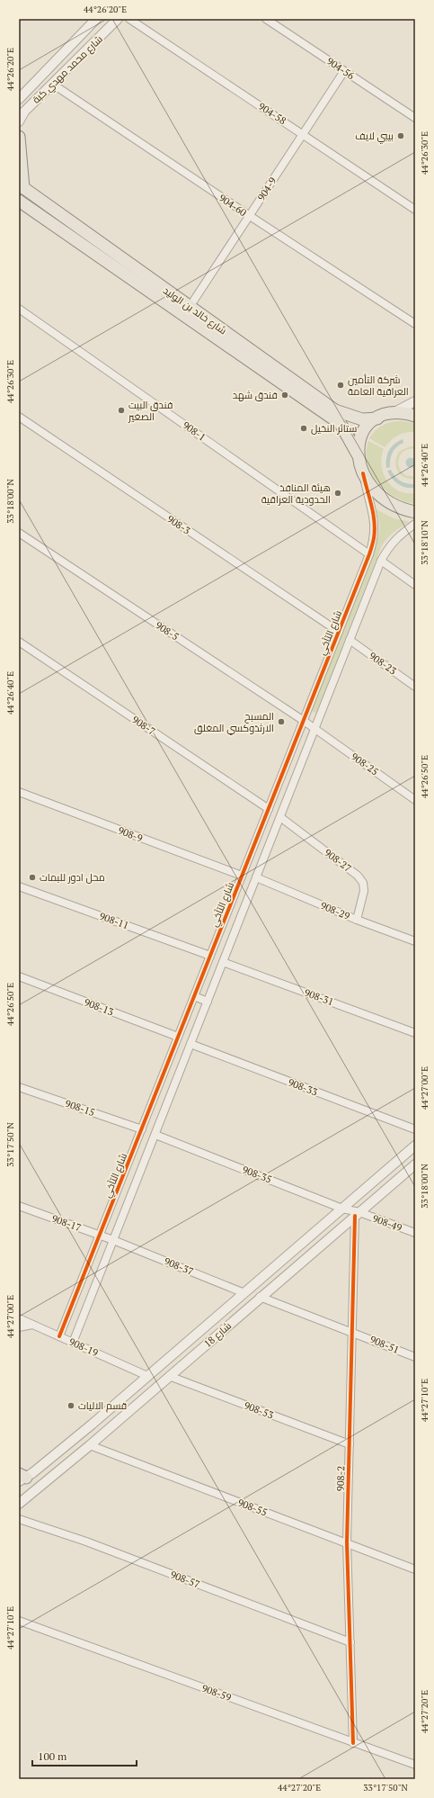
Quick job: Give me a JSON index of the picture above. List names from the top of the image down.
{
  "streets": {
    "main road": ["شارع خالد بن الوليد"],
    "street": [
      "904-56",
      "شارع محمد مهدي كبة",
      "904-58",
      "904-9",
      "904-60",
      "908-1",
      "908-3",
      "908-5",
      "شارع التآخي",
      "908-23",
      "908-7",
      "908-25",
      "908-9",
      "908-27",
      "908-29",
      "908-11",
      "908-31",
      "908-13",
      "908-33",
      "908-15",
      "908-35",
      "908-17",
      "908-49",
      "908-37",
      "شارع 18",
      "908-51",
      "908-19",
      "908-53",
      "908-2",
      "908-55",
      "908-57",
      "908-59"
    ]
  },
  "crossings": [
    ["904-56", "904-9"],
    ["شارع محمد مهدي كبة", "904-60"],
    ["904-58", "904-9"],
    ["904-9", "904-60"],
    ["904-9", "شارع خالد بن الوليد"],
    ["908-1", "شارع التآخي"],
    ["908-3", "شارع التآخي"],
    ["908-5", "شارع التآخي"],
    ["908-5", "908-25"],
    ["شارع التآخي", "908-7"],
    ["شارع التآخي", "908-9"],
    ["شارع التآخي", "908-11"],
    ["شارع التآخي", "908-13"],
    ["شارع التآخي", "908-15"],
    ["شارع التآخي", "908-17"],
    ["شارع التآخي", "908-19"],
    ["908-27", "908-29"],
    ["908-35", "908-49"],
    ["908-35", "شارع 18"],
    ["908-35", "908-2"],
    ["908-17", "908-37"],
    ["908-49", "شارع 18"],
    ["908-49", "908-2"],
    ["908-37", "شارع 18"],
    ["شارع 18", "908-19"],
    ["شارع 18", "908-53"],
    ["شارع 18", "908-2"],
    ["شارع 18", "908-55"],
    ["908-51", "908-2"],
    ["908-53", "908-2"],
    ["908-2", "908-55"],
    ["908-2", "908-57"],
    ["908-2", "908-59"]
  ],
  "places": [
    "بيبي لايف",
    "شركة التأمين العراقية العامة",
    "فندق شهد",
    "فندق البيت الصغير",
    "ستائر النخيل",
    "هيئة المنافذ الحدودية العراقية",
    "المسبح الارثذوكسي المغلق",
    "محل ادور للبمات",
    "قسم الاليات"
  ],
  "scale_bar": "100 m",
  "coordinates": [
    "44°26'20\"E",
    "44°26'30\"E",
    "44°26'40\"E",
    "33°18'00\"N",
    "33°18'10\"N",
    "44°26'50\"E",
    "44°27'00\"E",
    "33°17'50\"N",
    "44°27'10\"E",
    "44°27'20\"E"
  ]
}
